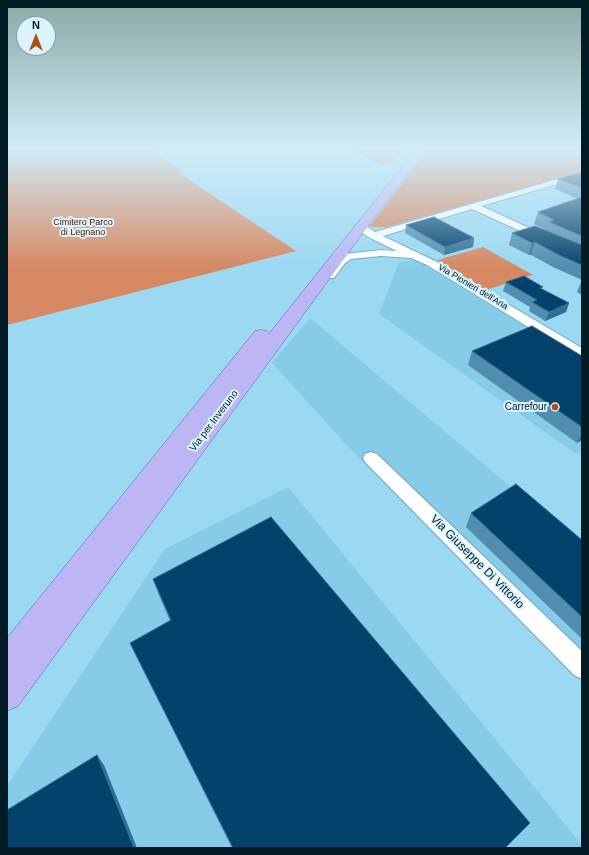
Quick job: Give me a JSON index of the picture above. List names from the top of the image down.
{
  "streets": {
    "main road": ["Via per Inveruno"],
    "street": ["Via Pionieri dell'Aria", "Via Giuseppe Di Vittorio"]
  },
  "crossings": [
    ["Via Pionieri dell'Aria", "Via per Inveruno"]
  ],
  "parks": ["Cimitero Parco di Legnano"],
  "places": ["Carrefour"],
  "north": "top"
}
